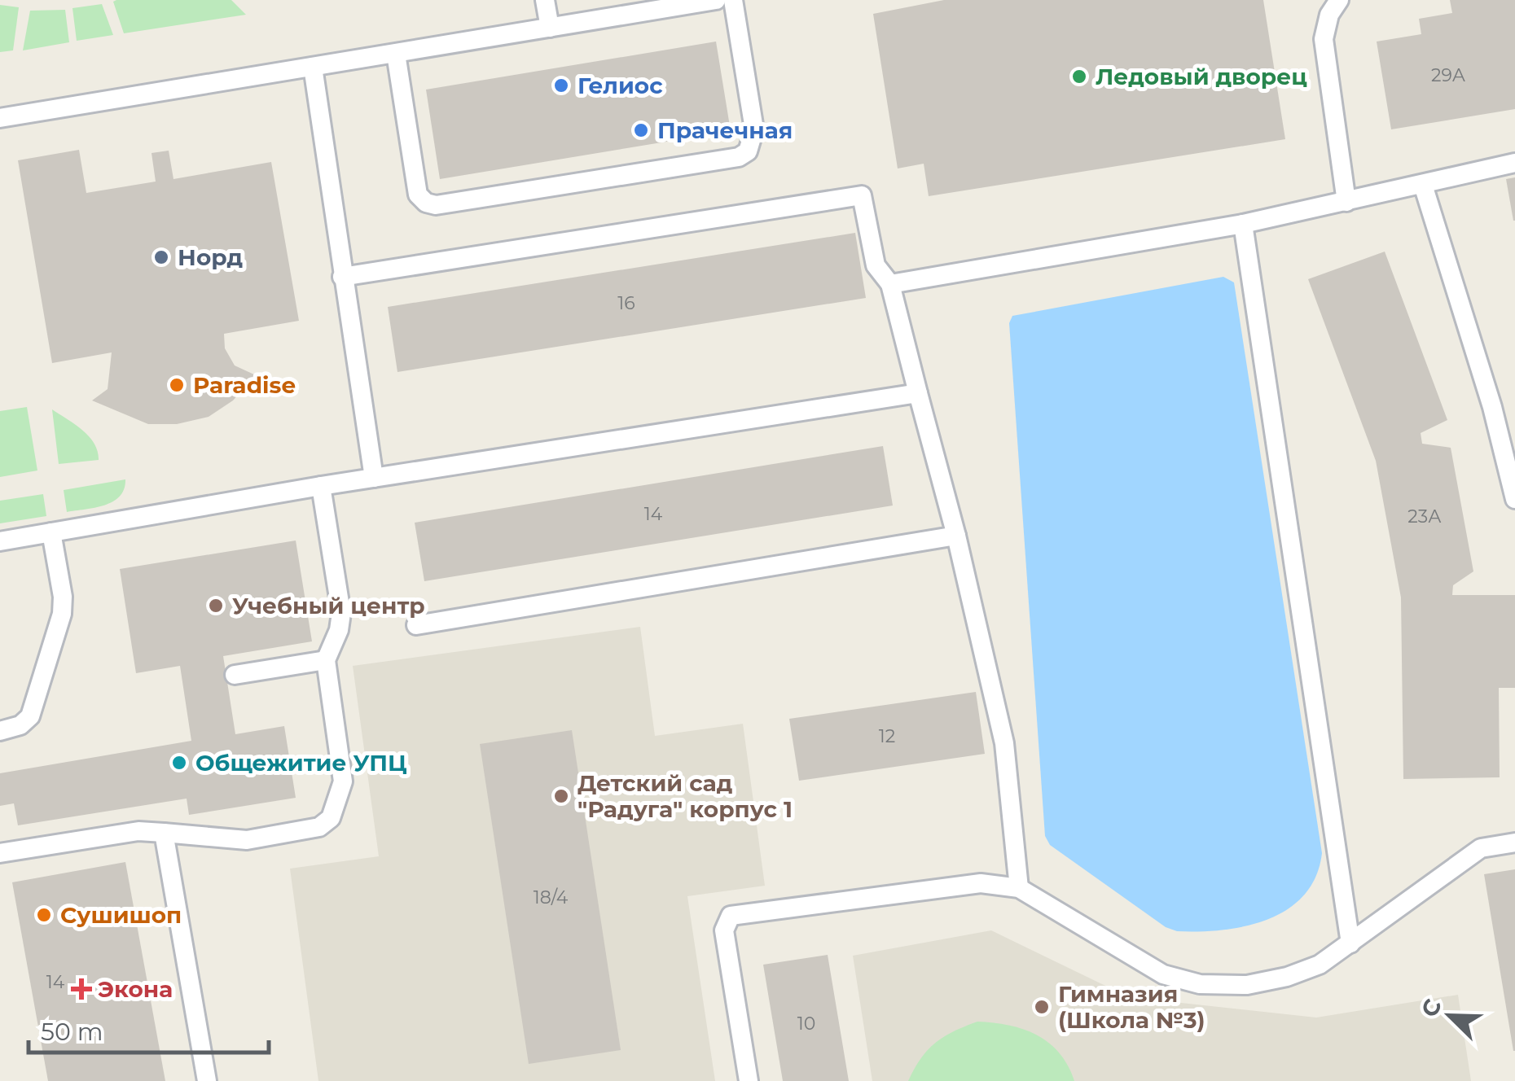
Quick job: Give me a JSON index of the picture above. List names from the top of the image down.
{
  "places": {
    "other": [
      "Ледовый дворец",
      "Гелиос",
      "Прачечная",
      "Норд",
      "Paradise",
      "Учебный центр",
      "Общежитие УПЦ",
      "Детский сад \"Радуга\" корпус 1",
      "Сушишоп",
      "Гимназия (Школа №3)"
    ],
    "health": ["Экона"]
  },
  "house_numbers": [
    "29А",
    "16",
    "14",
    "23А",
    "12",
    "18/4",
    "14",
    "10"
  ],
  "scale_bar": "50 m",
  "north": "top left"
}
